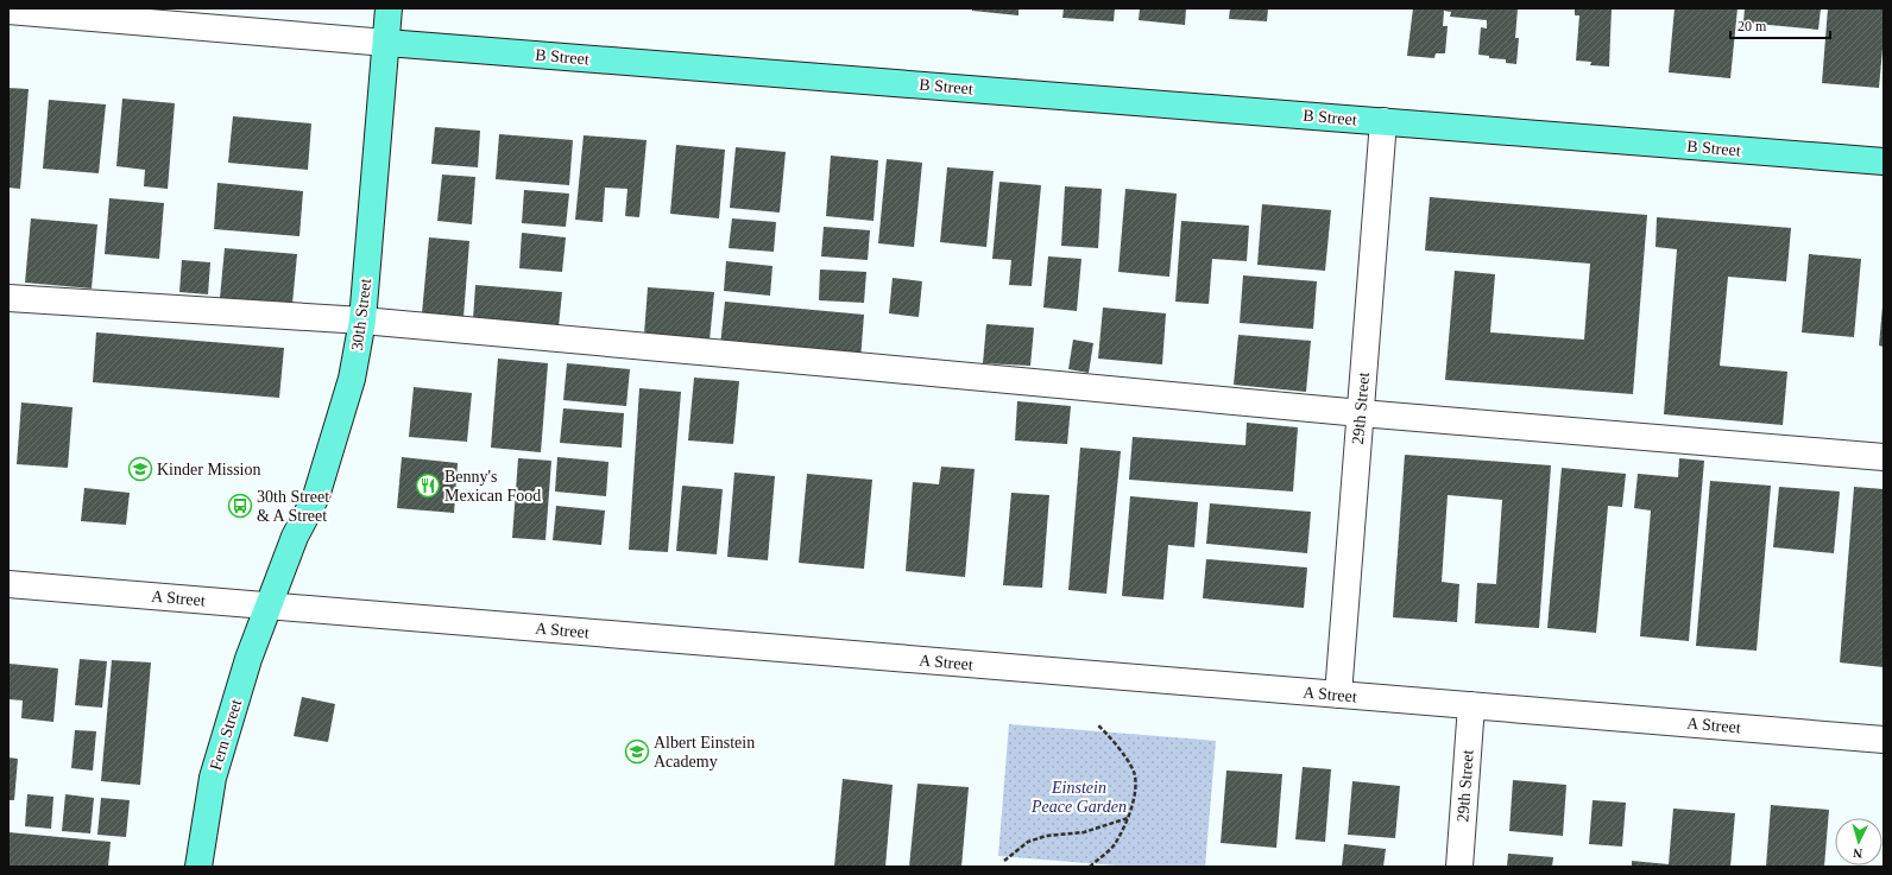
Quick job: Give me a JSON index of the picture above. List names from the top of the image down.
{
  "streets": {
    "main road": ["B Street", "30th Street", "Fern Street"],
    "street": ["29th Street", "A Street"]
  },
  "crossings": [
    ["B Street", "30th Street"],
    ["B Street", "29th Street"],
    ["30th Street", "A Street"],
    ["30th Street", "Fern Street"],
    ["29th Street", "A Street"],
    ["A Street", "Fern Street"]
  ],
  "parks": ["Einstein Peace Garden"],
  "places": {
    "school or university": ["Kinder Mission", "Albert Einstein Academy"],
    "restaurant": ["Benny's Mexican Food"],
    "bus stop": ["30th Street & A Street"]
  },
  "scale_bar": "20 m",
  "north": "bottom"
}
